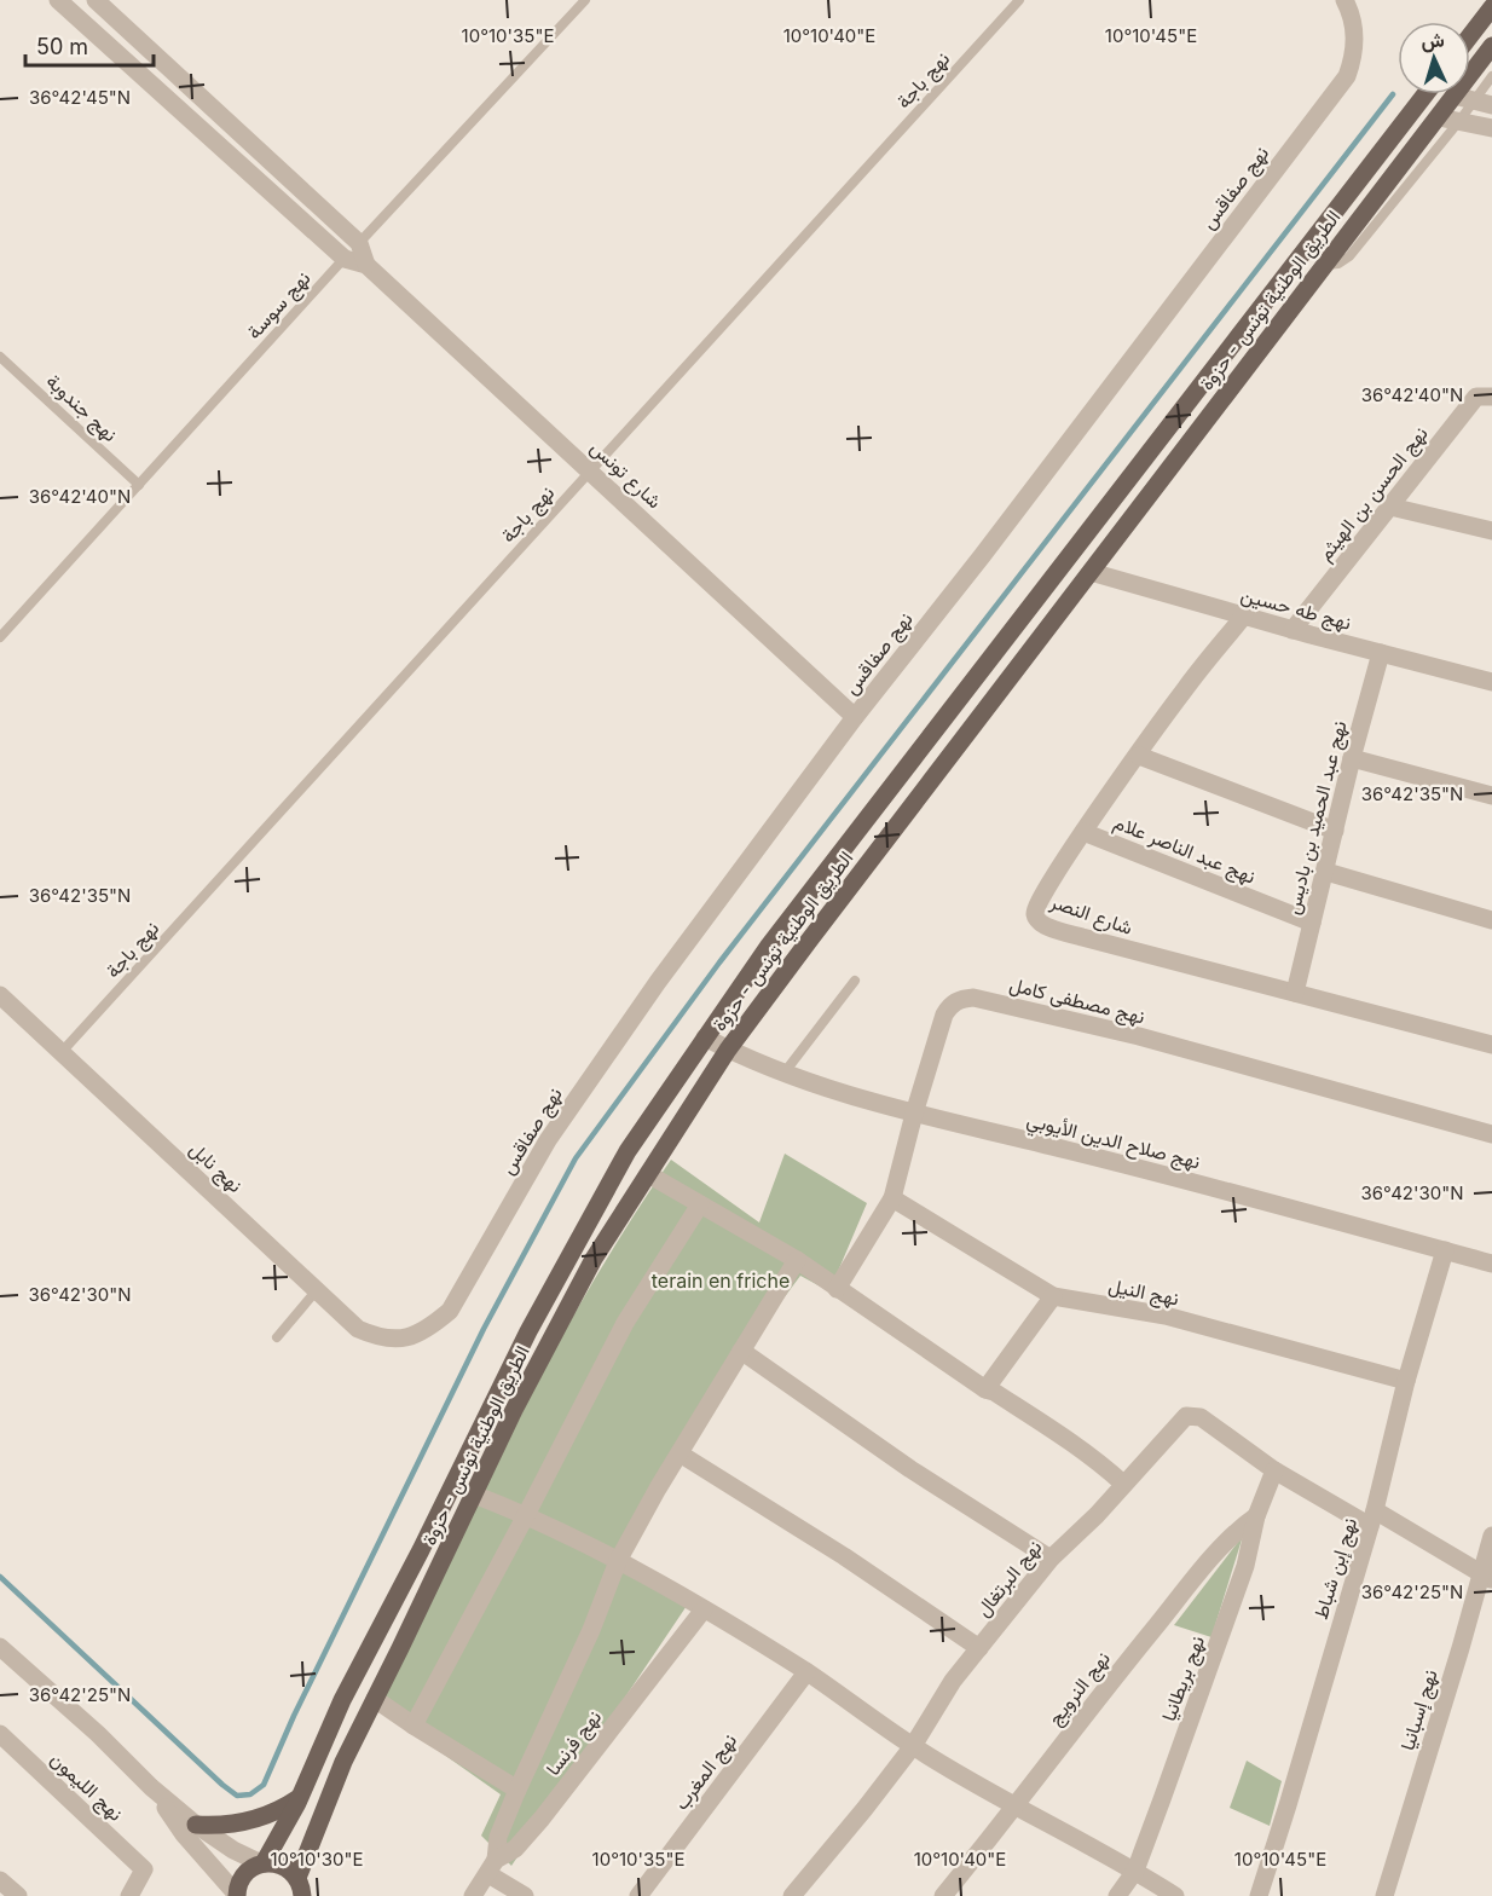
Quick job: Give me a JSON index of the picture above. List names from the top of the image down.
{
  "streets": {
    "main road": ["الطريق الوطنية تونس - حزوة"],
    "street": [
      "نهج صفاقس",
      "شارع تونس",
      "نهج الحسن بن الهيثم",
      "نهج طه حسين",
      "نهج عبد الحميد بن باديس",
      "نهج عبد الناصر علام",
      "شارع النصر",
      "نهج مصطفى كامل",
      "نهج صلاح الدين الأيوبي",
      "نهج نابل",
      "نهج النيل",
      "نهج إبن شباط",
      "نهج البرتغال",
      "نهج بريطانيا",
      "نهج النرويج",
      "نهج إسبانيا",
      "نهج فرنسا",
      "نهج المغرب",
      "نهج الليمون"
    ],
    "lane": ["نهج باجة", "نهج سوسة", "نهج جندوبة"]
  },
  "crossings": [
    ["نهج باجة", "شارع تونس"],
    ["نهج باجة", "نهج نابل"],
    ["نهج صفاقس", "شارع تونس"],
    ["نهج صفاقس", "نهج نابل"],
    ["الطريق الوطنية تونس - حزوة", "نهج طه حسين"],
    ["الطريق الوطنية تونس - حزوة", "نهج صلاح الدين الأيوبي"],
    ["نهج سوسة", "نهج جندوبة"],
    ["نهج الحسن بن الهيثم", "نهج طه حسين"],
    ["نهج طه حسين", "نهج عبد الحميد بن باديس"],
    ["نهج طه حسين", "شارع النصر"],
    ["نهج عبد الحميد بن باديس", "نهج عبد الناصر علام"],
    ["نهج عبد الحميد بن باديس", "شارع النصر"],
    ["نهج عبد الناصر علام", "شارع النصر"],
    ["نهج مصطفى كامل", "نهج صلاح الدين الأيوبي"],
    ["نهج مصطفى كامل", "نهج النيل"],
    ["نهج صلاح الدين الأيوبي", "نهج إبن شباط"],
    ["نهج النيل", "نهج إبن شباط"],
    ["نهج البرتغال", "نهج بريطانيا"],
    ["نهج بريطانيا", "نهج النرويج"]
  ],
  "parks": ["terain en friche"],
  "scale_bar": "50 m",
  "north": "top",
  "coordinates": [
    "10°10'35\"E",
    "10°10'40\"E",
    "10°10'45\"E",
    "36°42'45\"N",
    "36°42'40\"N",
    "36°42'35\"N",
    "36°42'30\"N",
    "36°42'25\"N",
    "10°10'30\"E"
  ]
}
